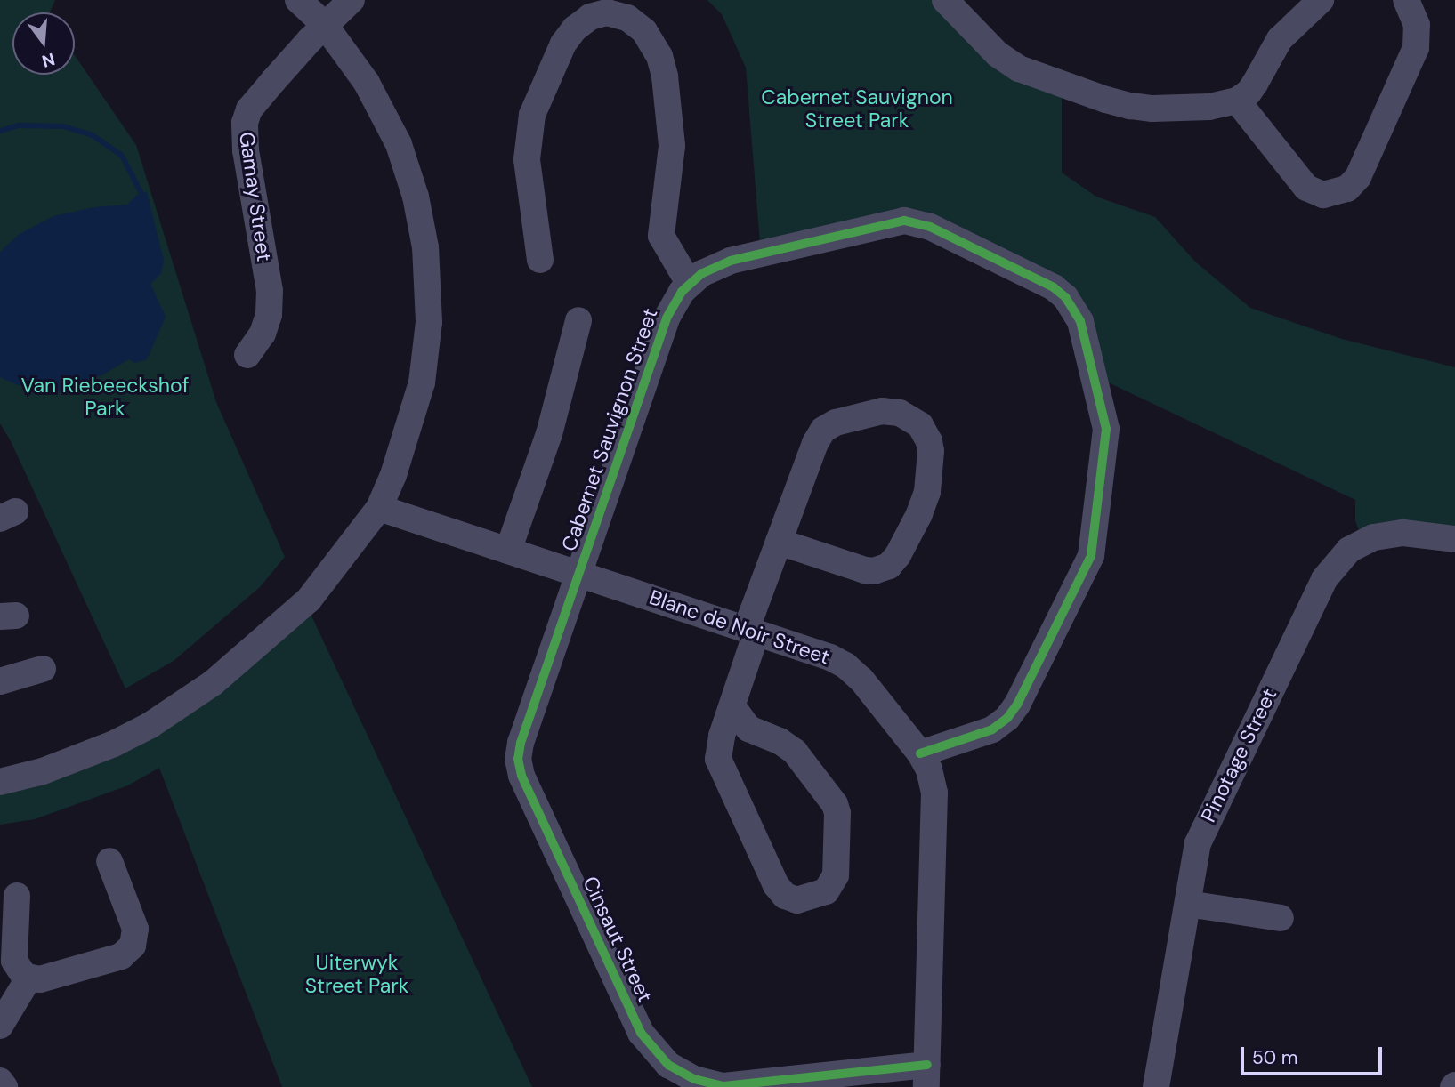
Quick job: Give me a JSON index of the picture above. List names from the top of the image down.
{
  "streets": {
    "street": [
      "Gamay Street",
      "Cabernet Sauvignon Street",
      "Blanc de Noir Street",
      "Pinotage Street",
      "Cinsaut Street"
    ]
  },
  "crossings": [
    ["Cabernet Sauvignon Street", "Blanc de Noir Street"],
    ["Cabernet Sauvignon Street", "Cinsaut Street"],
    ["Blanc de Noir Street", "Cinsaut Street"]
  ],
  "parks": ["Cabernet Sauvignon Street Park", "Van Riebeeckshof Park", "Uiterwyk Street Park"],
  "scale_bar": "50 m",
  "north": "bottom"
}
